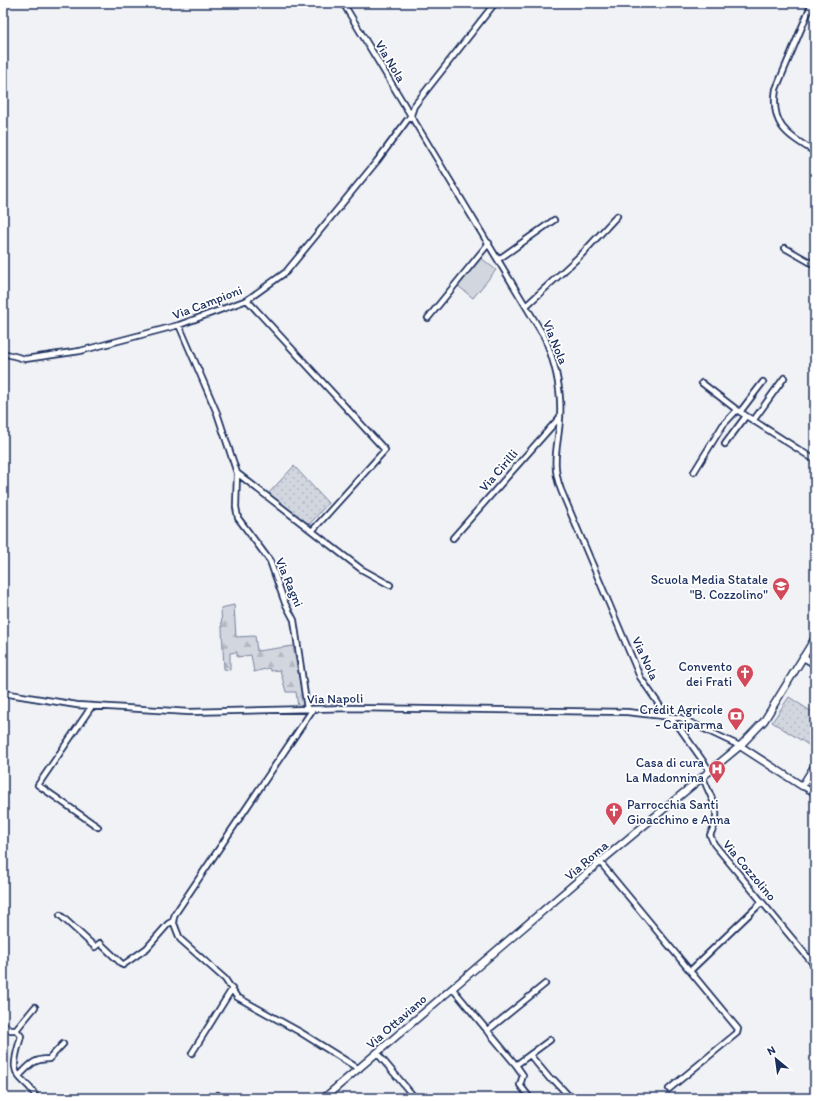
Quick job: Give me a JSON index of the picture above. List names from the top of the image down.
{
  "streets": {
    "main road": ["Via Roma", "Via Ottaviano"],
    "street": [
      "Via Nola",
      "Via Campioni",
      "Via Cirilli",
      "Via Ragni",
      "Via Napoli",
      "Via Cozzolino"
    ]
  },
  "crossings": [
    ["Via Nola", "Via Campioni"],
    ["Via Nola", "Via Cirilli"],
    ["Via Nola", "Via Napoli"],
    ["Via Nola", "Via Roma"],
    ["Via Campioni", "Via Ragni"],
    ["Via Ragni", "Via Napoli"],
    ["Via Napoli", "Via Roma"],
    ["Via Roma", "Via Cozzolino"],
    ["Via Roma", "Via Ottaviano"]
  ],
  "places": {
    "school or university": ["Scuola Media Statale \"B. Cozzolino\""],
    "church": ["Convento dei Frati", "Parrocchia Santi Gioacchino e Anna"],
    "bank": ["Crédit Agricole - Cariparma"],
    "hospital": ["Casa di cura La Madonnina"]
  },
  "north": "top left"
}
